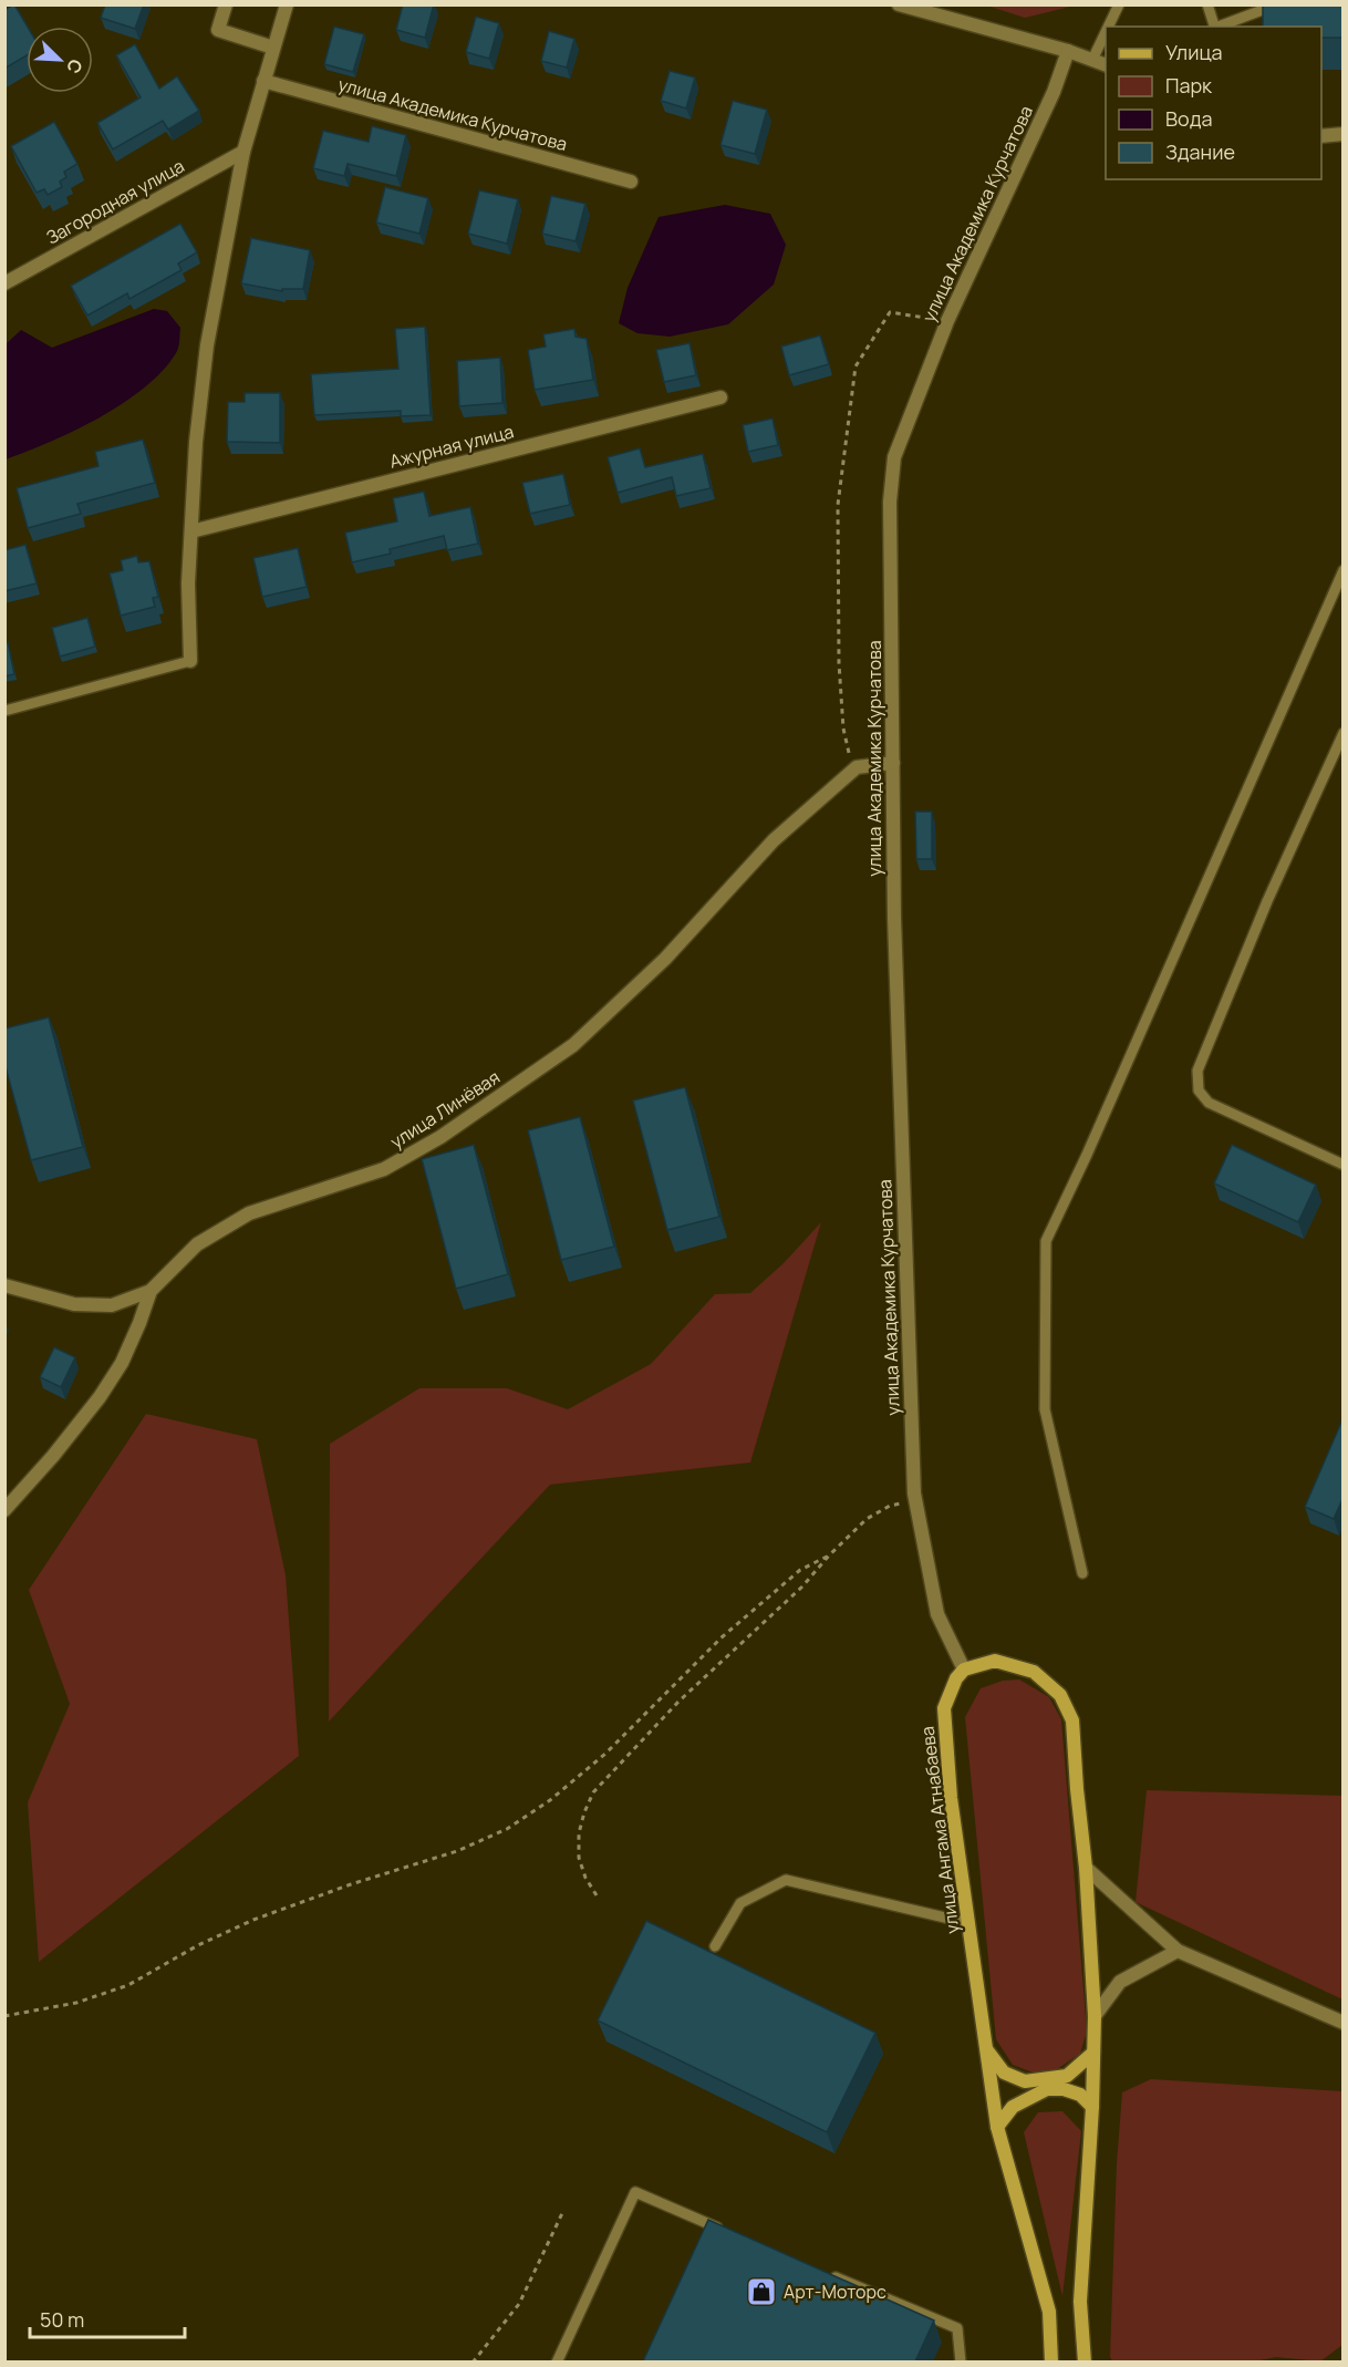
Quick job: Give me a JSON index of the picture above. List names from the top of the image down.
{
  "streets": {
    "street": [
      "улица Академика Курчатова",
      "Загородная улица",
      "Ажурная улица",
      "улица Линёвая",
      "улица Ангама Атнабаева"
    ]
  },
  "crossings": [
    ["улица Академика Курчатова", "улица Ангама Атнабаева"]
  ],
  "places": {
    "shop": ["Арт-Моторс"]
  },
  "legend": [
    "Улица",
    "Парк",
    "Вода",
    "Здание"
  ],
  "scale_bar": "50 m",
  "north": "bottom right"
}
